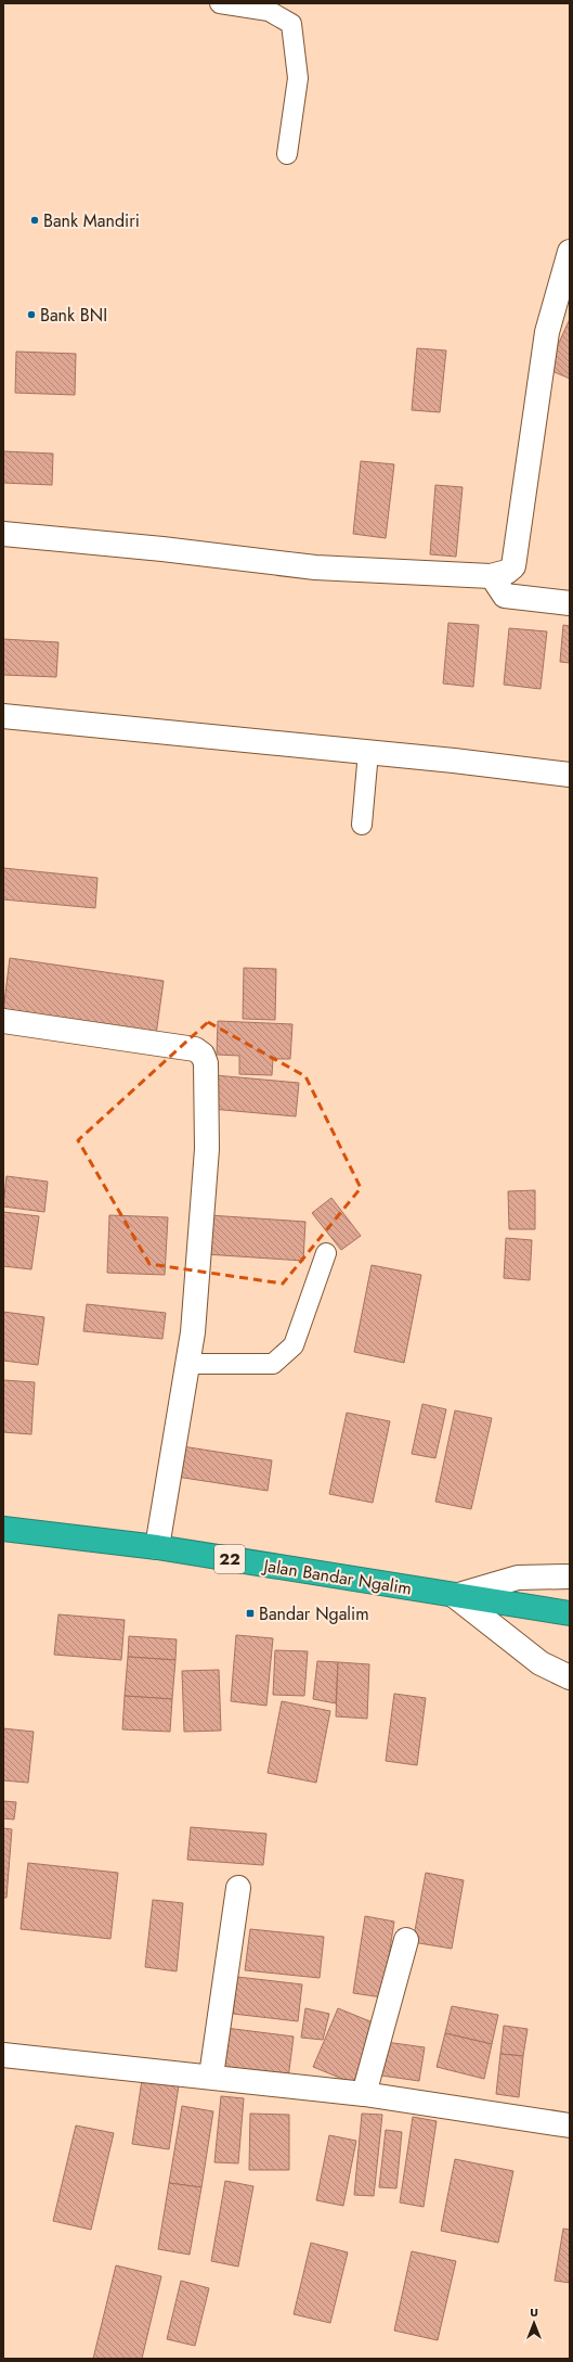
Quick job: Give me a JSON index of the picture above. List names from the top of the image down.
{
  "streets": {
    "highway": ["22", "Jalan Bandar Ngalim"]
  },
  "places": {
    "other": ["Bank Mandiri", "Bank BNI"],
    "transit": ["Bandar Ngalim"]
  },
  "north": "top"
}
